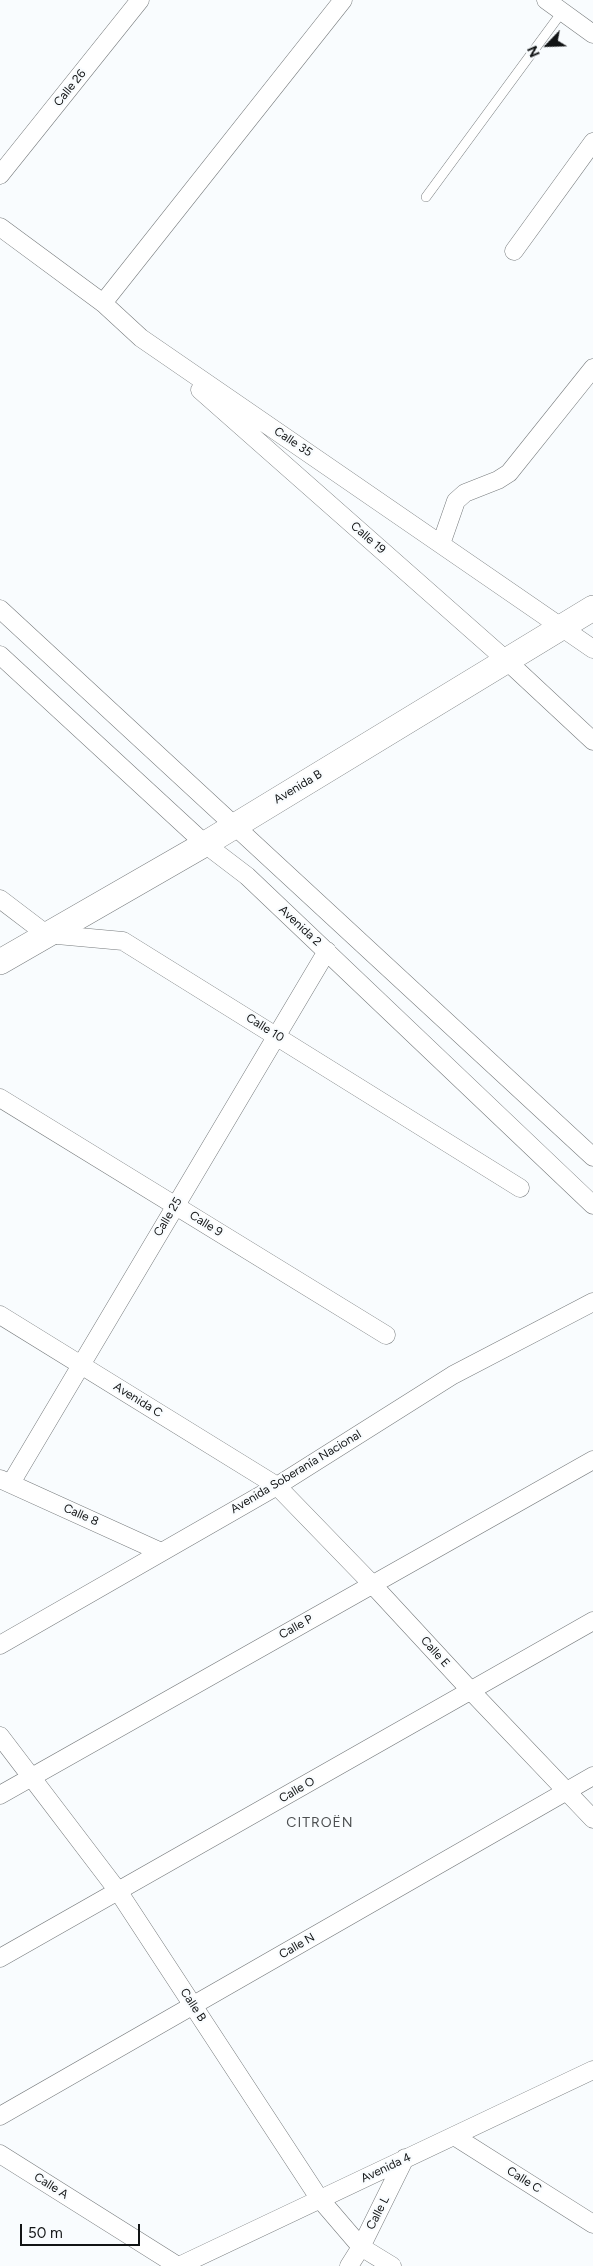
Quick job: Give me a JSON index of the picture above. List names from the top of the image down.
{
  "streets": {
    "street": [
      "Calle 26",
      "Calle 35",
      "Calle 19",
      "Avenida B",
      "Avenida 2",
      "Calle 10",
      "Calle 25",
      "Calle 9",
      "Avenida C",
      "Avenida Soberanía Nacional",
      "Calle 8",
      "Calle P",
      "Calle E",
      "Calle O",
      "Calle N",
      "Calle B",
      "Avenida 4",
      "Calle C",
      "Calle A",
      "Calle L"
    ]
  },
  "crossings": [
    ["Calle 35", "Calle 19"],
    ["Calle 35", "Avenida B"],
    ["Calle 19", "Avenida B"],
    ["Avenida B", "Avenida 2"],
    ["Avenida B", "Calle 10"],
    ["Avenida 2", "Calle 25"],
    ["Calle 10", "Calle 25"],
    ["Calle 25", "Calle 9"],
    ["Calle 25", "Avenida C"],
    ["Calle 25", "Calle 8"],
    ["Avenida C", "Avenida Soberanía Nacional"],
    ["Avenida C", "Calle E"],
    ["Avenida Soberanía Nacional", "Calle 8"],
    ["Avenida Soberanía Nacional", "Calle E"],
    ["Calle P", "Calle E"],
    ["Calle P", "Calle B"],
    ["Calle E", "Calle O"],
    ["Calle E", "Calle N"],
    ["Calle O", "Calle B"],
    ["Calle N", "Calle B"],
    ["Calle B", "Avenida 4"],
    ["Calle B", "Calle L"],
    ["Avenida 4", "Calle C"],
    ["Avenida 4", "Calle A"],
    ["Avenida 4", "Calle L"]
  ],
  "districts": ["CITROËN"],
  "scale_bar": "50 m",
  "north": "bottom left"
}
